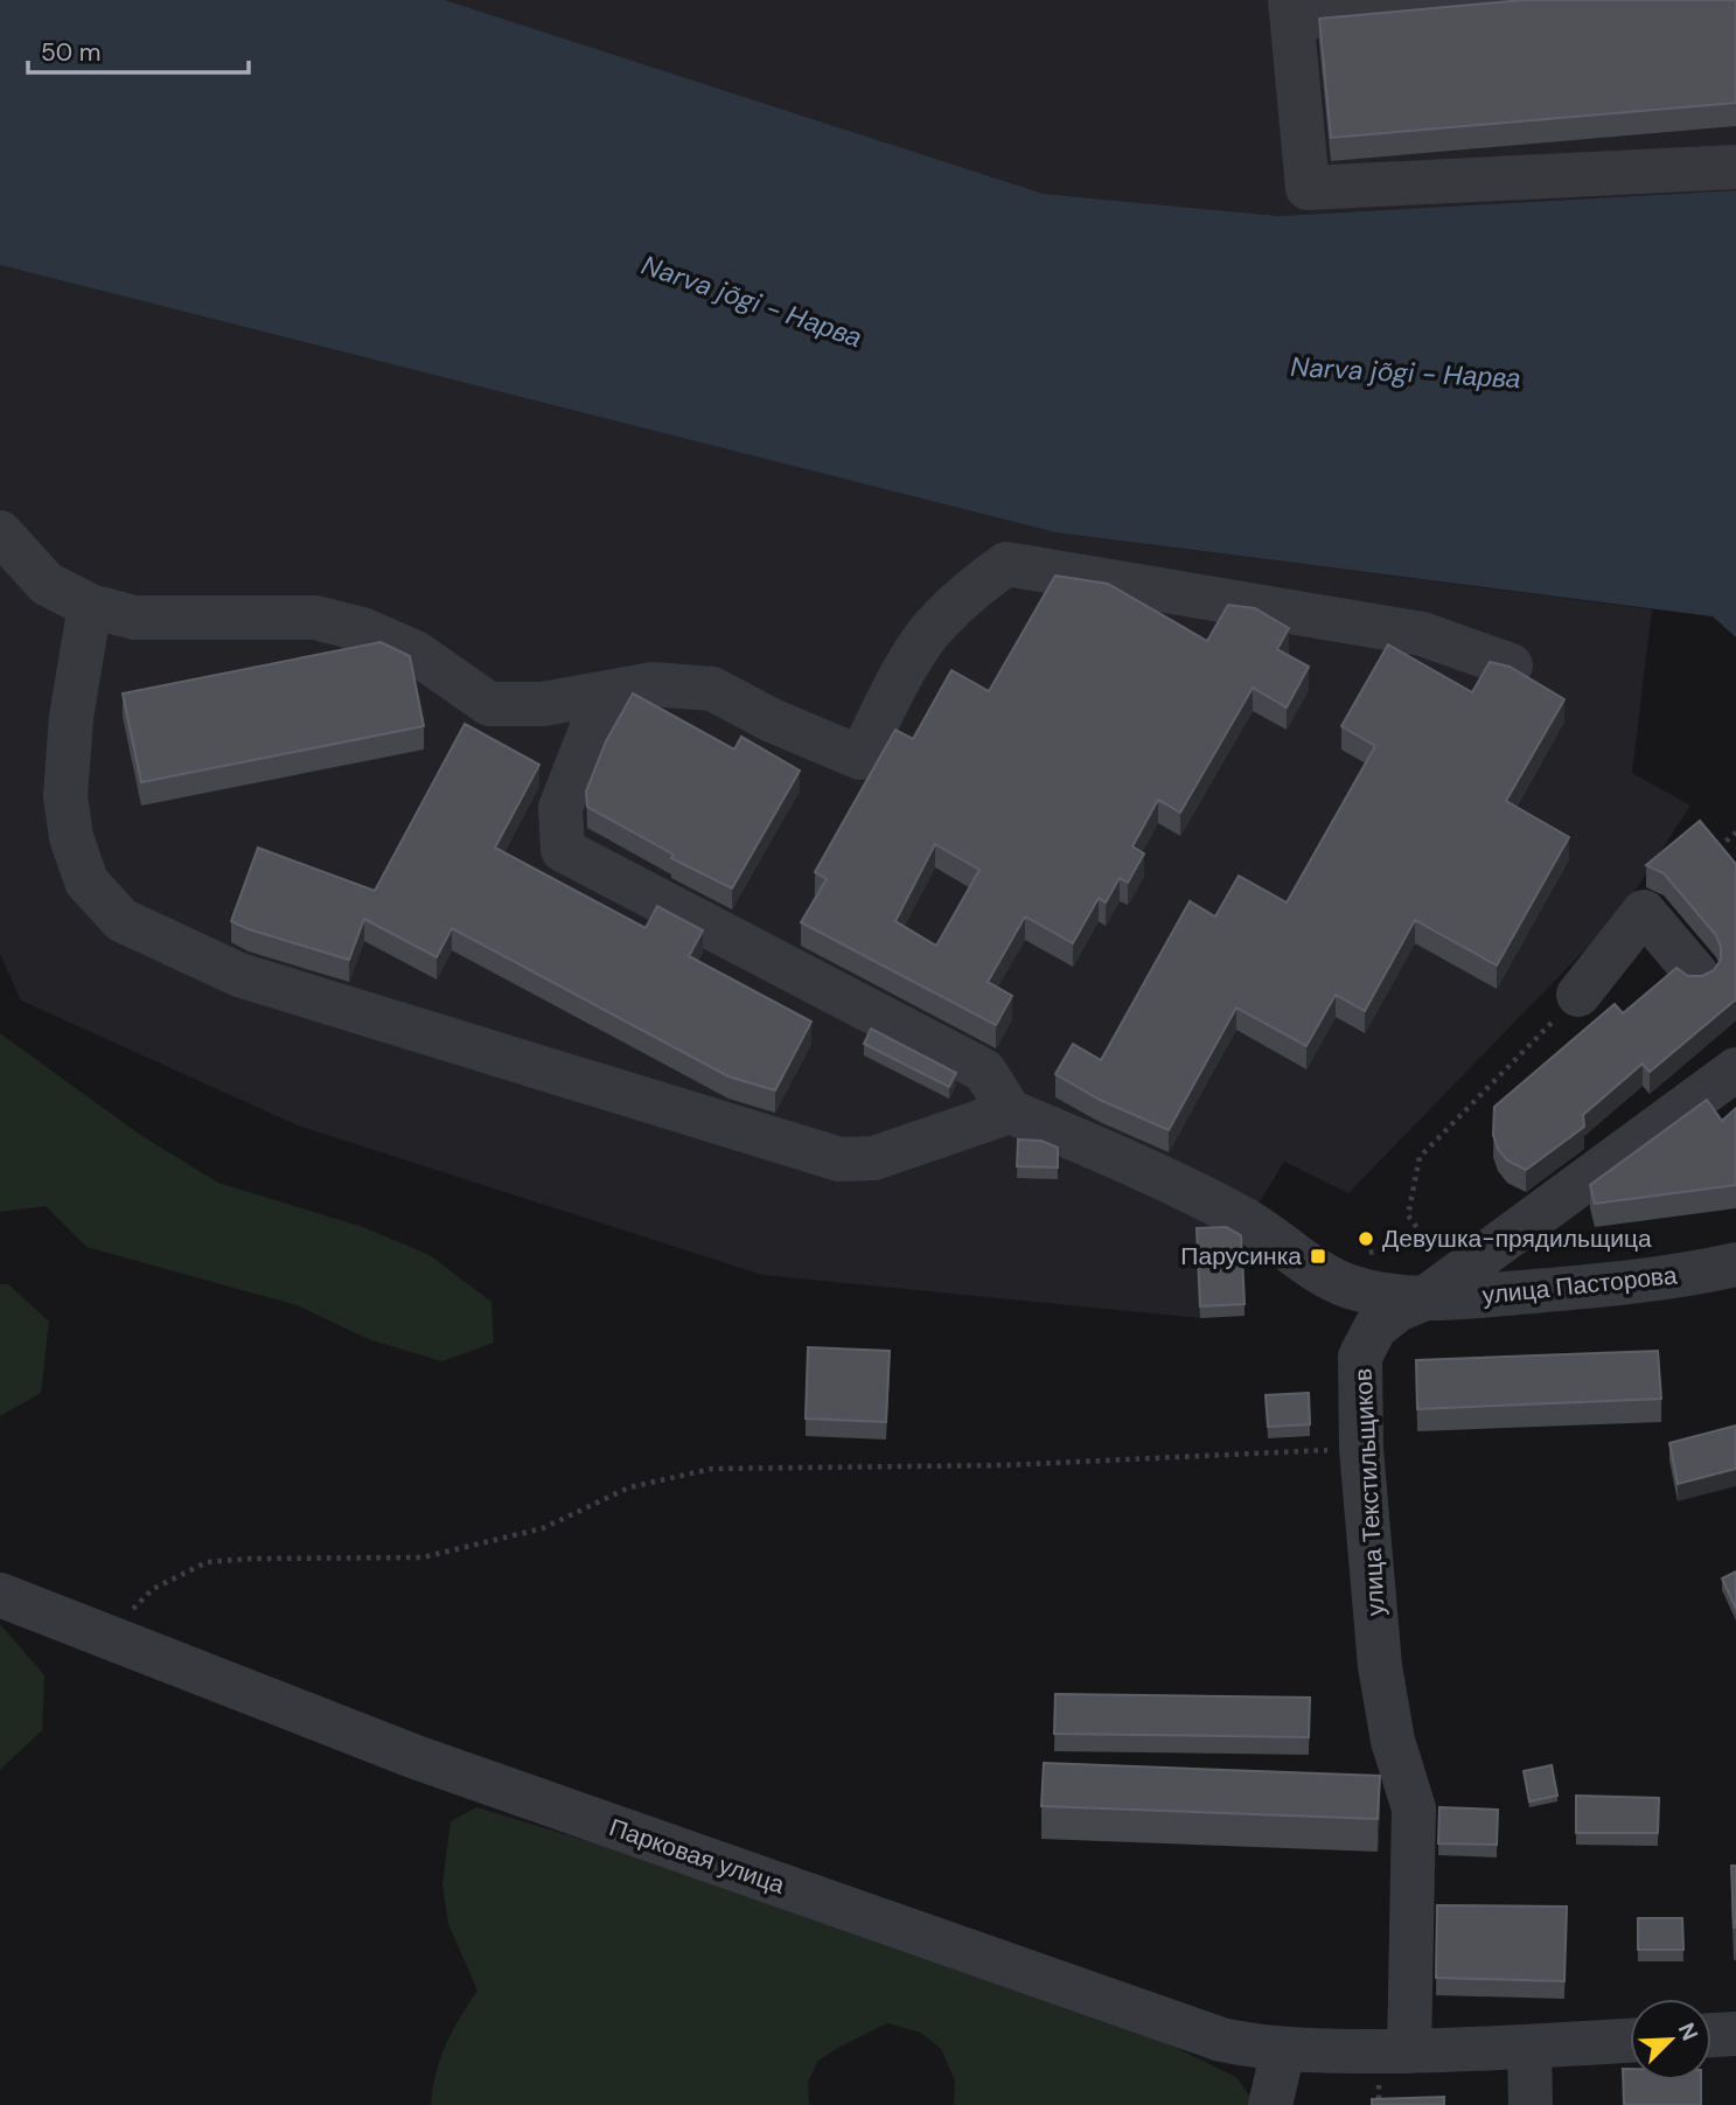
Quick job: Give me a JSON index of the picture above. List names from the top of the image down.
{
  "streets": {
    "street": ["улица Пасторова", "улица Текстильщиков", "Парковая улица"]
  },
  "crossings": [
    ["улица Пасторова", "улица Текстильщиков"],
    ["улица Текстильщиков", "Парковая улица"]
  ],
  "water": ["Narva jõgi - Нарва"],
  "places": {
    "other": ["Девушка-прядильщица"],
    "transit": ["Парусинка"]
  },
  "scale_bar": "50 m",
  "north": "top right"
}
